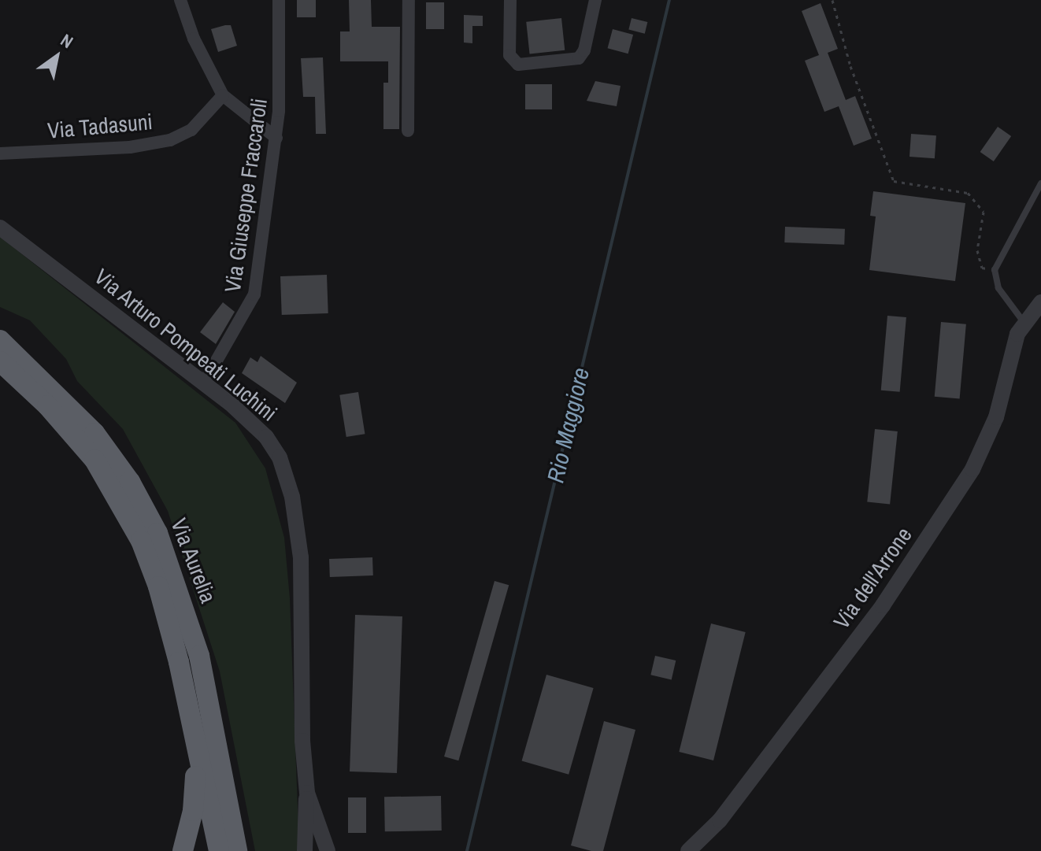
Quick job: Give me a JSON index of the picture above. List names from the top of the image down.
{
  "streets": {
    "highway": ["Via Aurelia"],
    "street": [
      "Via Tadasuni",
      "Via Giuseppe Fraccaroli",
      "Via Arturo Pompeati Luchini",
      "Via dell'Arrone"
    ]
  },
  "crossings": [
    ["Via Giuseppe Fraccaroli", "Via Arturo Pompeati Luchini"]
  ],
  "water": ["Rio Maggiore"],
  "north": "top right"
}
